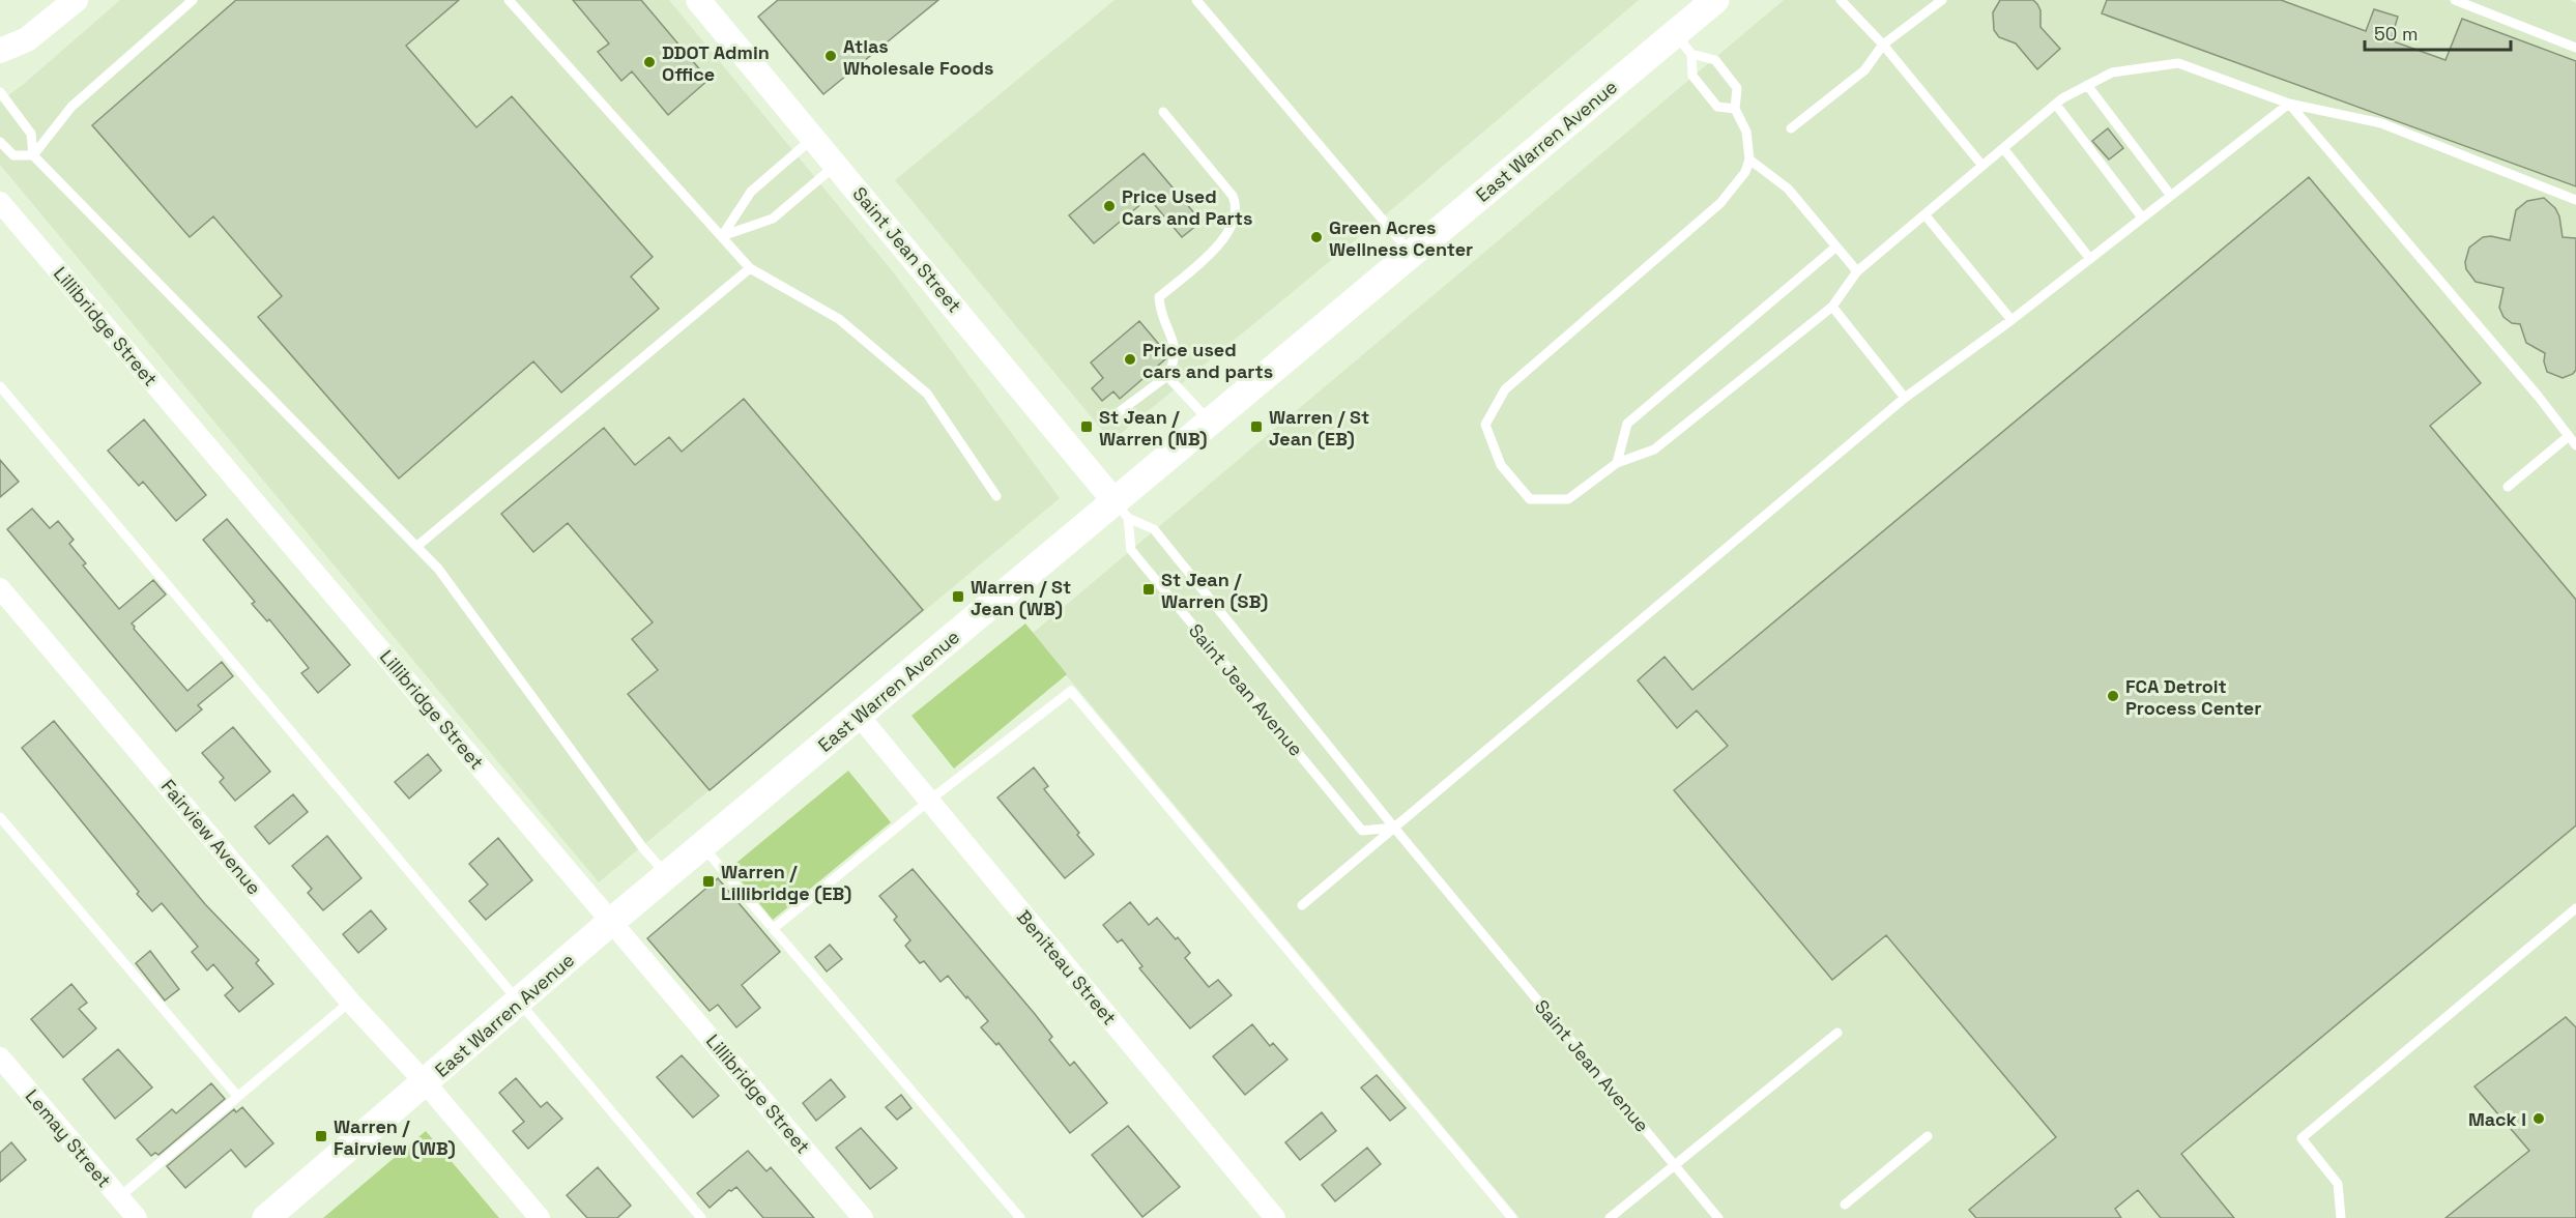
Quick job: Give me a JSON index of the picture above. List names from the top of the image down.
{
  "streets": {
    "main road": ["East Warren Avenue"],
    "street": [
      "Saint Jean Street",
      "Lillibridge Street",
      "Fairview Avenue",
      "Beniteau Street",
      "Lemay Street"
    ],
    "lane": ["Saint Jean Avenue"]
  },
  "crossings": [
    ["East Warren Avenue", "Saint Jean Street"],
    ["East Warren Avenue", "Lillibridge Street"],
    ["East Warren Avenue", "Saint Jean Avenue"],
    ["East Warren Avenue", "Fairview Avenue"],
    ["East Warren Avenue", "Beniteau Street"],
    ["Saint Jean Street", "Saint Jean Avenue"]
  ],
  "places": {
    "other": [
      "Atlas Wholesale Foods",
      "DDOT Admin Office",
      "Price Used Cars and Parts",
      "Green Acres Wellness Center",
      "Price used cars and parts",
      "FCA Detroit Process Center",
      "Mack I"
    ],
    "transit": [
      "St Jean / Warren (NB)",
      "Warren / St Jean (EB)",
      "St Jean / Warren (SB)",
      "Warren / St Jean (WB)",
      "Warren / Lillibridge (EB)",
      "Warren / Fairview (WB)"
    ]
  },
  "scale_bar": "50 m"
}
